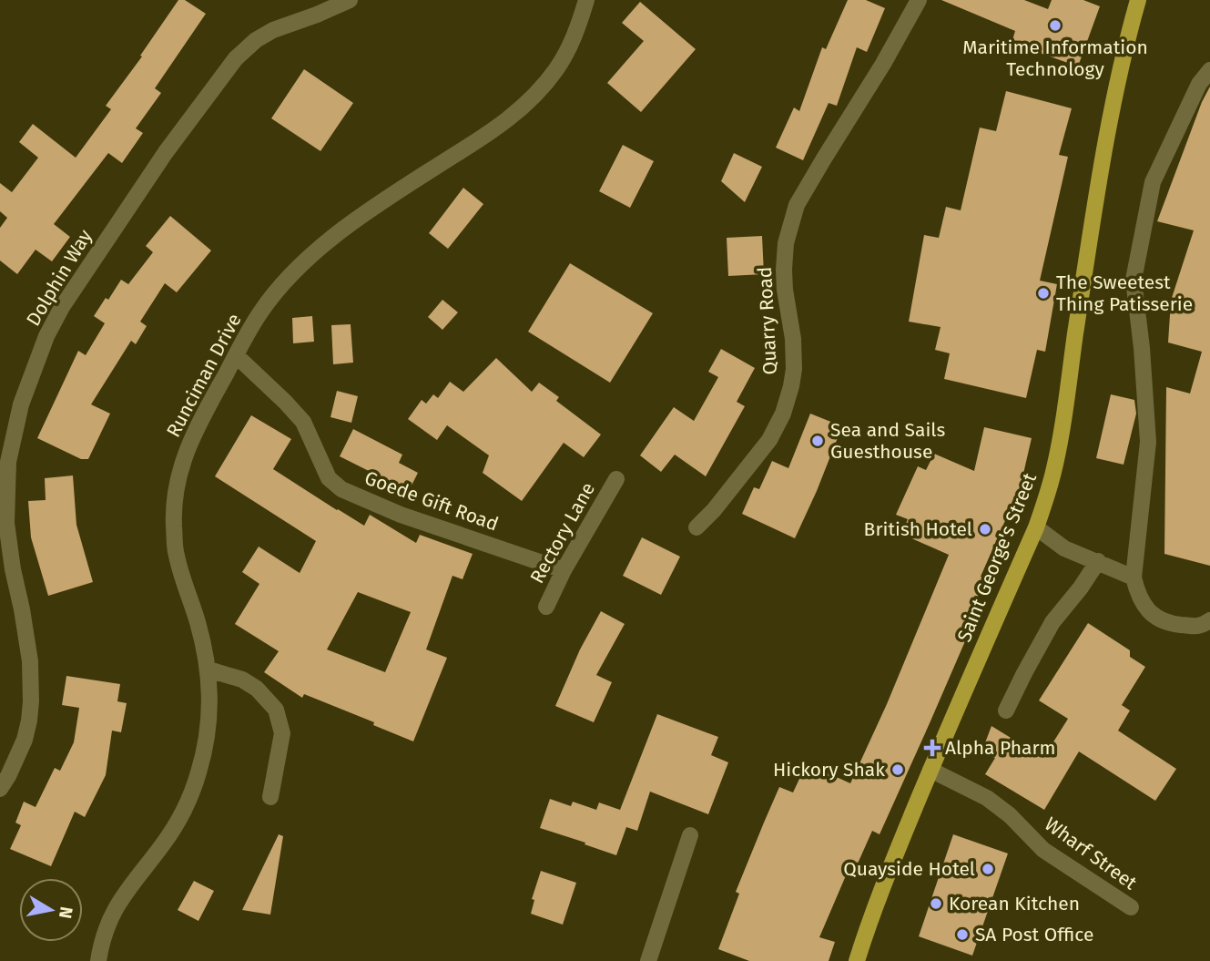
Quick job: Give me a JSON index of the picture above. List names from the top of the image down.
{
  "streets": {
    "main road": ["Saint George's Street"],
    "street": [
      "Dolphin Way",
      "Quarry Road",
      "Runciman Drive",
      "Goede Gift Road",
      "Rectory Lane",
      "Wharf Street"
    ]
  },
  "crossings": [
    ["Runciman Drive", "Goede Gift Road"],
    ["Goede Gift Road", "Rectory Lane"],
    ["Saint George's Street", "Wharf Street"]
  ],
  "places": {
    "other": [
      "Maritime Information Technology",
      "The Sweetest Thing Patisserie",
      "Sea and Sails Guesthouse",
      "British Hotel",
      "Hickory Shak",
      "Quayside Hotel",
      "Korean Kitchen",
      "SA Post Office"
    ],
    "health": ["Alpha Pharm"]
  },
  "north": "right"
}
